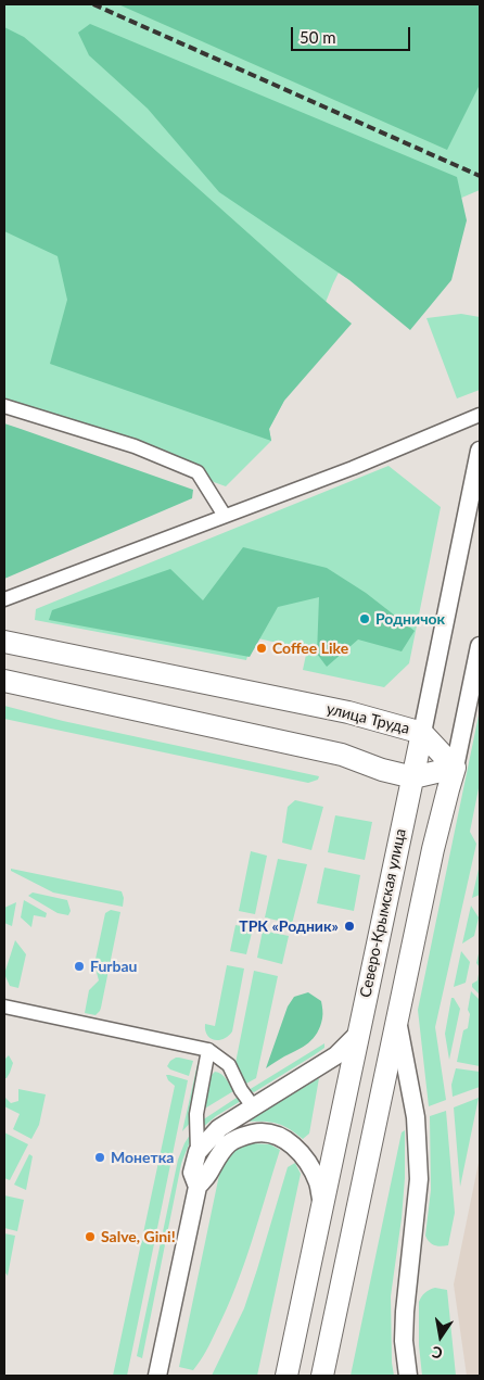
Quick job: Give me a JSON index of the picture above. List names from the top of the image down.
{
  "streets": {
    "main road": ["улица Труда", "Северо-Крымская улица"]
  },
  "crossings": [
    ["улица Труда", "Северо-Крымская улица"]
  ],
  "places": [
    "Родничок",
    "Coffee Like",
    "ТРК «Родник»",
    "Furbau",
    "Монетка",
    "Salve, Gini!"
  ],
  "scale_bar": "50 m",
  "north": "bottom"
}
